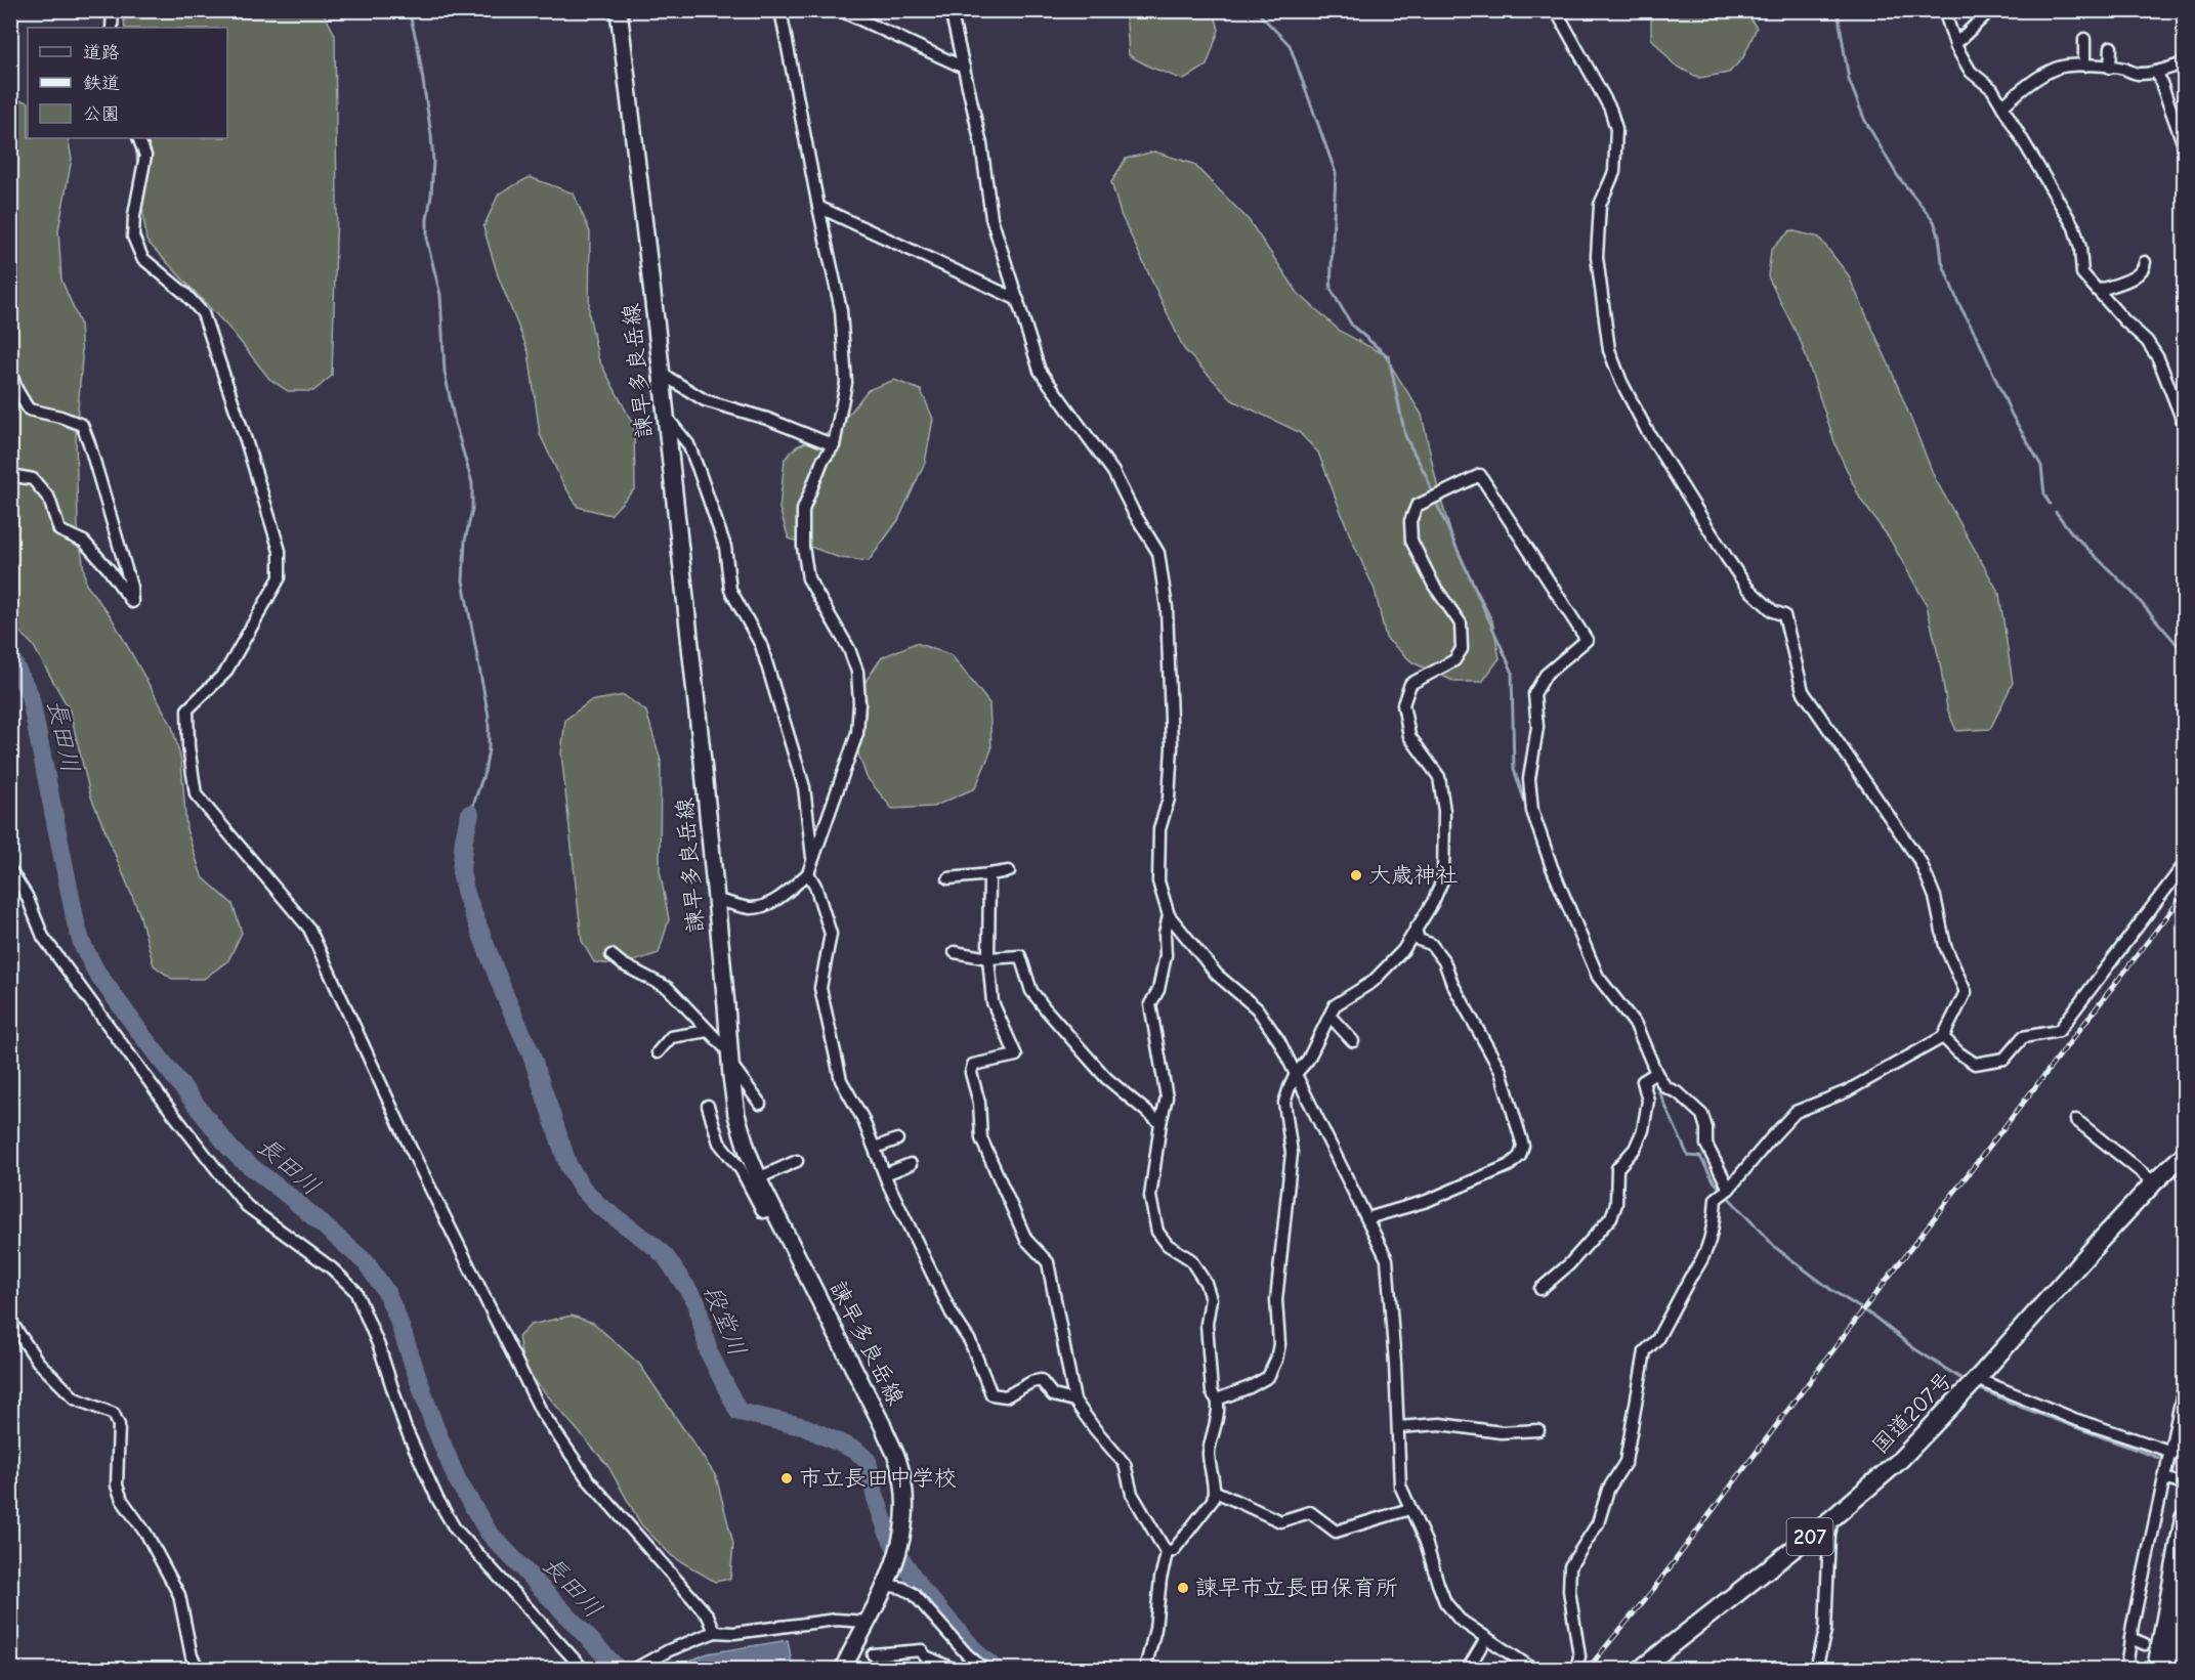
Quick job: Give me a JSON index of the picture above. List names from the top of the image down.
{
  "streets": {
    "highway": ["国道207号", "207"],
    "main road": ["諫早多良岳線"]
  },
  "water": ["長田川", "段堂川"],
  "places": ["大歳神社", "市立長田中学校", "諫早市立長田保育所"],
  "legend": ["道路", "鉄道", "公園"]
}
